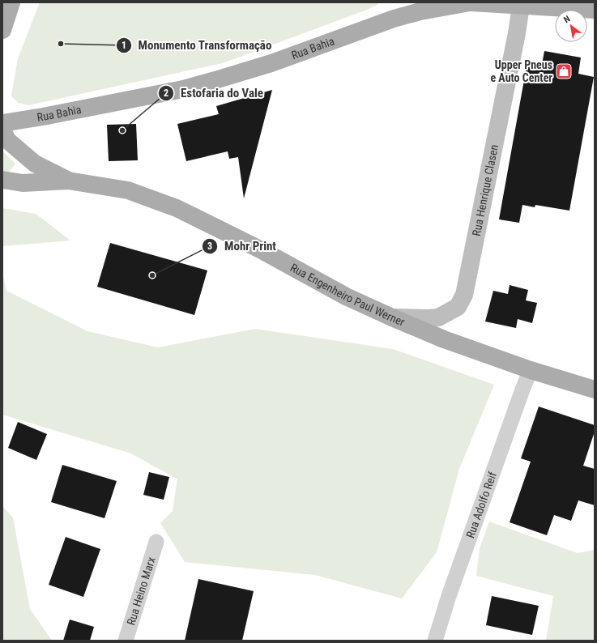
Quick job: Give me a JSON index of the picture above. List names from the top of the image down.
{
  "streets": {
    "main road": ["Rua Bahia", "Rua Engenheiro Paul Werner"],
    "street": ["Rua Henrique Clasen", "Rua Adolfo Reif", "Rua Heino Marx"]
  },
  "crossings": [
    ["Rua Bahia", "Rua Henrique Clasen"],
    ["Rua Henrique Clasen", "Rua Engenheiro Paul Werner"],
    ["Rua Engenheiro Paul Werner", "Rua Adolfo Reif"]
  ],
  "places": {
    "other": ["Monumento Transformação", "Estofaria do Vale", "Mohr Print"],
    "shop": ["Upper Pneus e Auto Center"]
  },
  "north": "top left"
}
